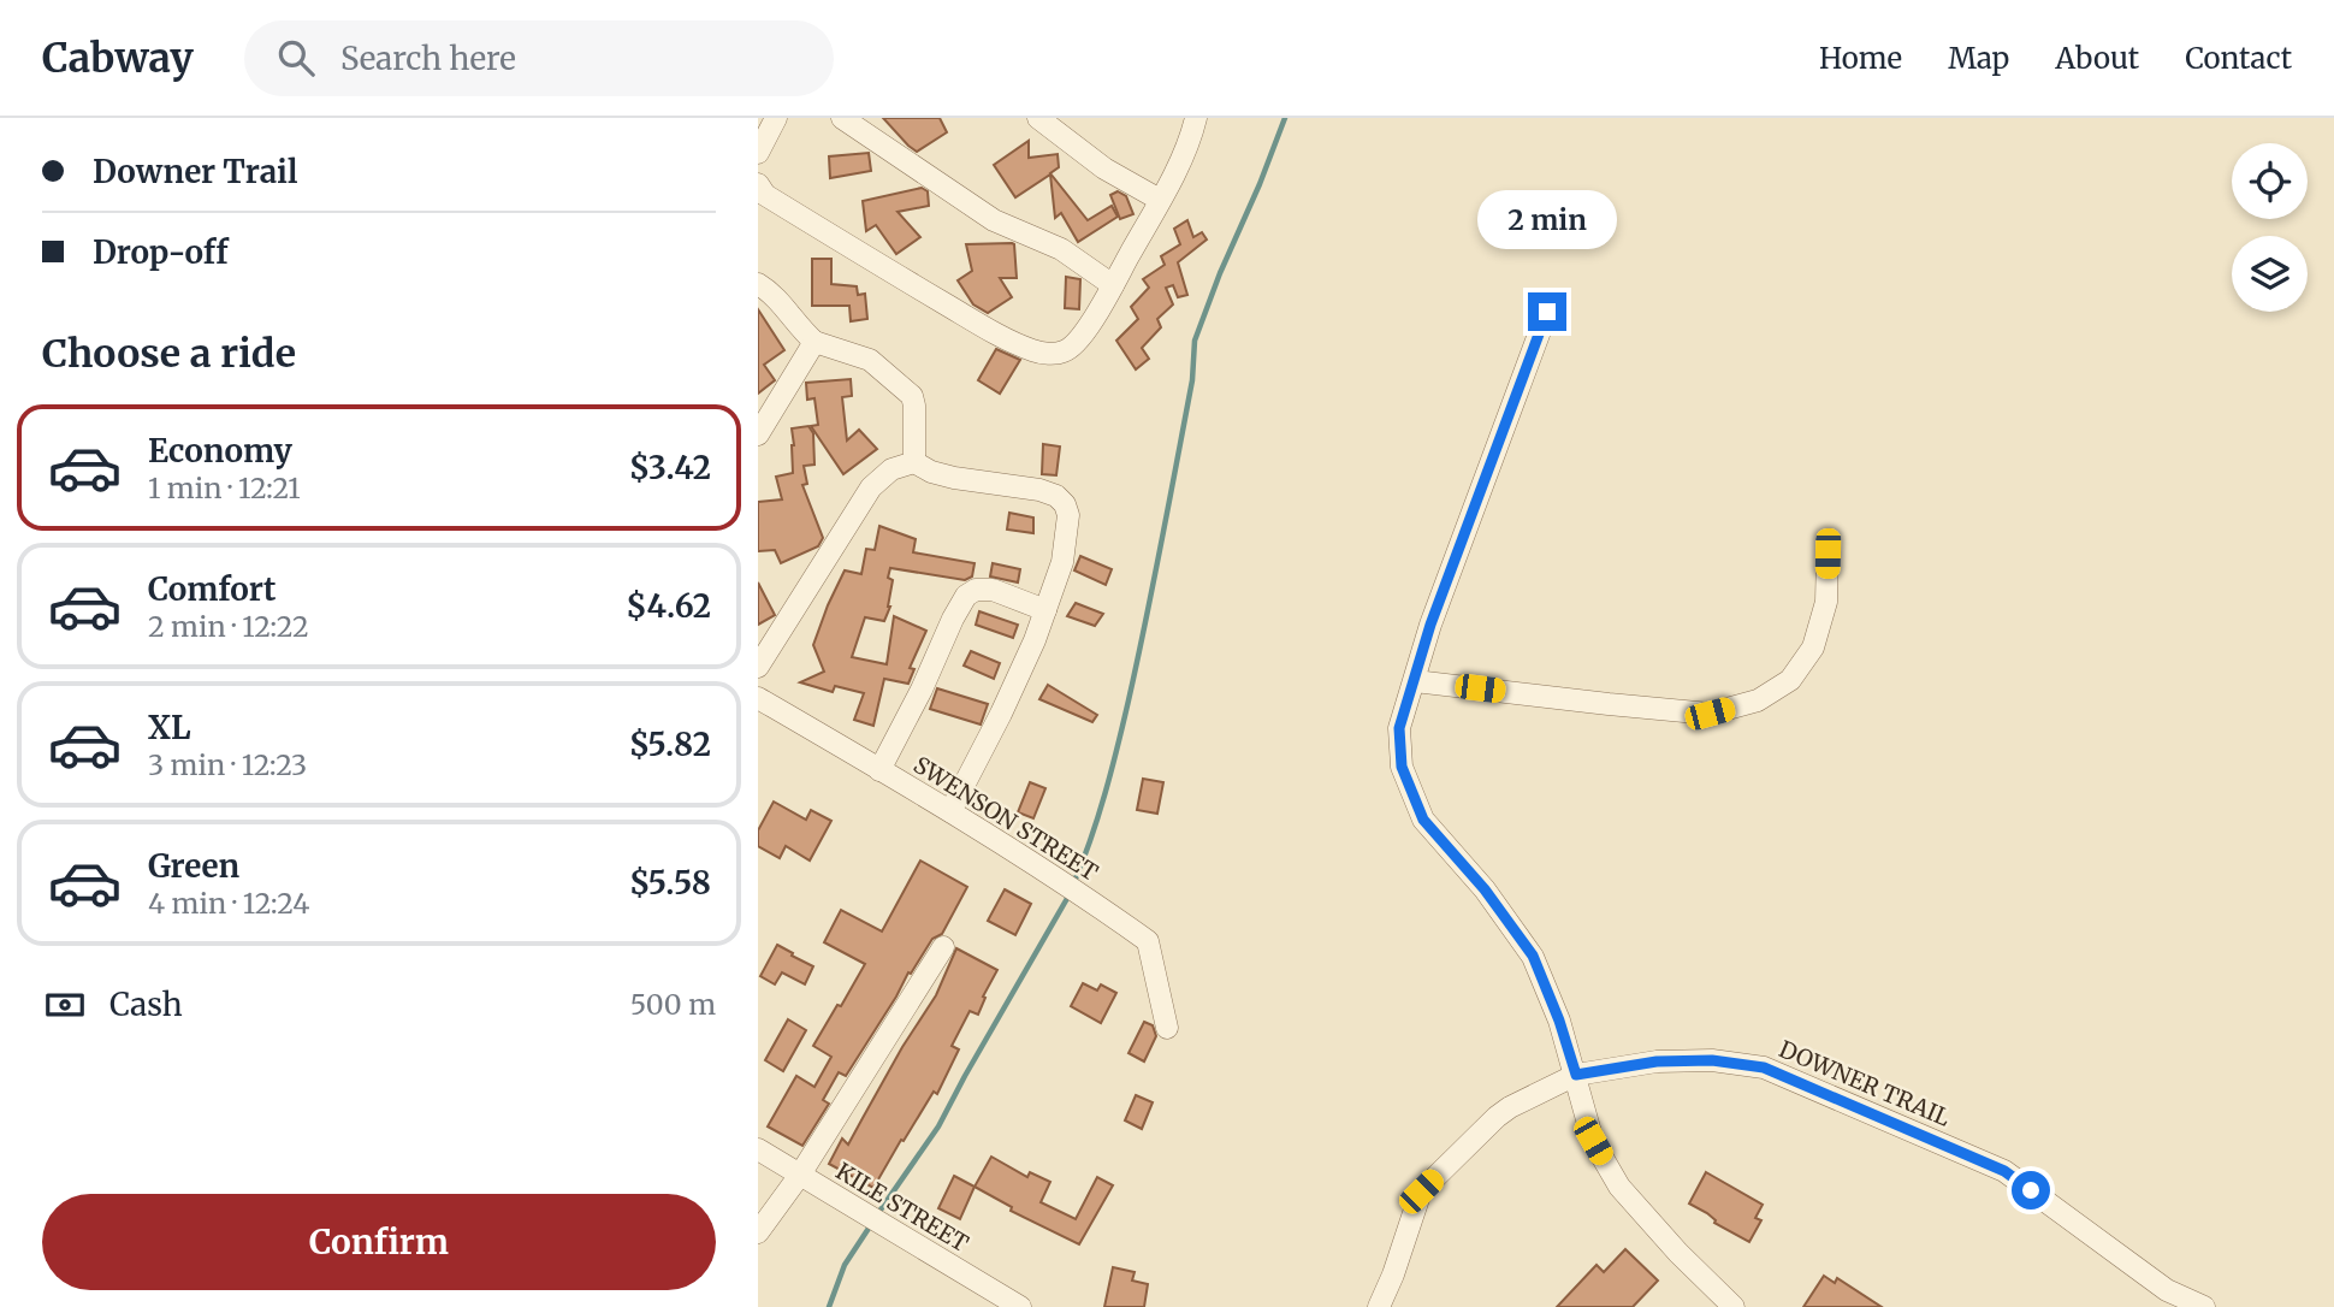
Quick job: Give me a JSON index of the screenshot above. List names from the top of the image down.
{
  "streets": {
    "street": ["SWENSON STREET", "DOWNER TRAIL", "KILE STREET"]
  },
  "page": {
    "header": "Cabway",
    "search": "Search here",
    "nav": [
      "Home",
      "Map",
      "About",
      "Contact"
    ],
    "banner": ["Downer Trail", "Drop-off"],
    "bubble": "2 min",
    "heading": "Choose a ride",
    "list": [
      {
        "name": "Economy",
        "note": "1 min · 12:21",
        "value": "$3.42"
      },
      {
        "name": "Comfort",
        "note": "2 min · 12:22",
        "value": "$4.62"
      },
      {
        "name": "XL",
        "note": "3 min · 12:23",
        "value": "$5.82"
      },
      {
        "name": "Green",
        "note": "4 min · 12:24",
        "value": "$5.58"
      }
    ],
    "pay": ["Cash", "500 m"],
    "buttons": "Confirm"
  }
}
